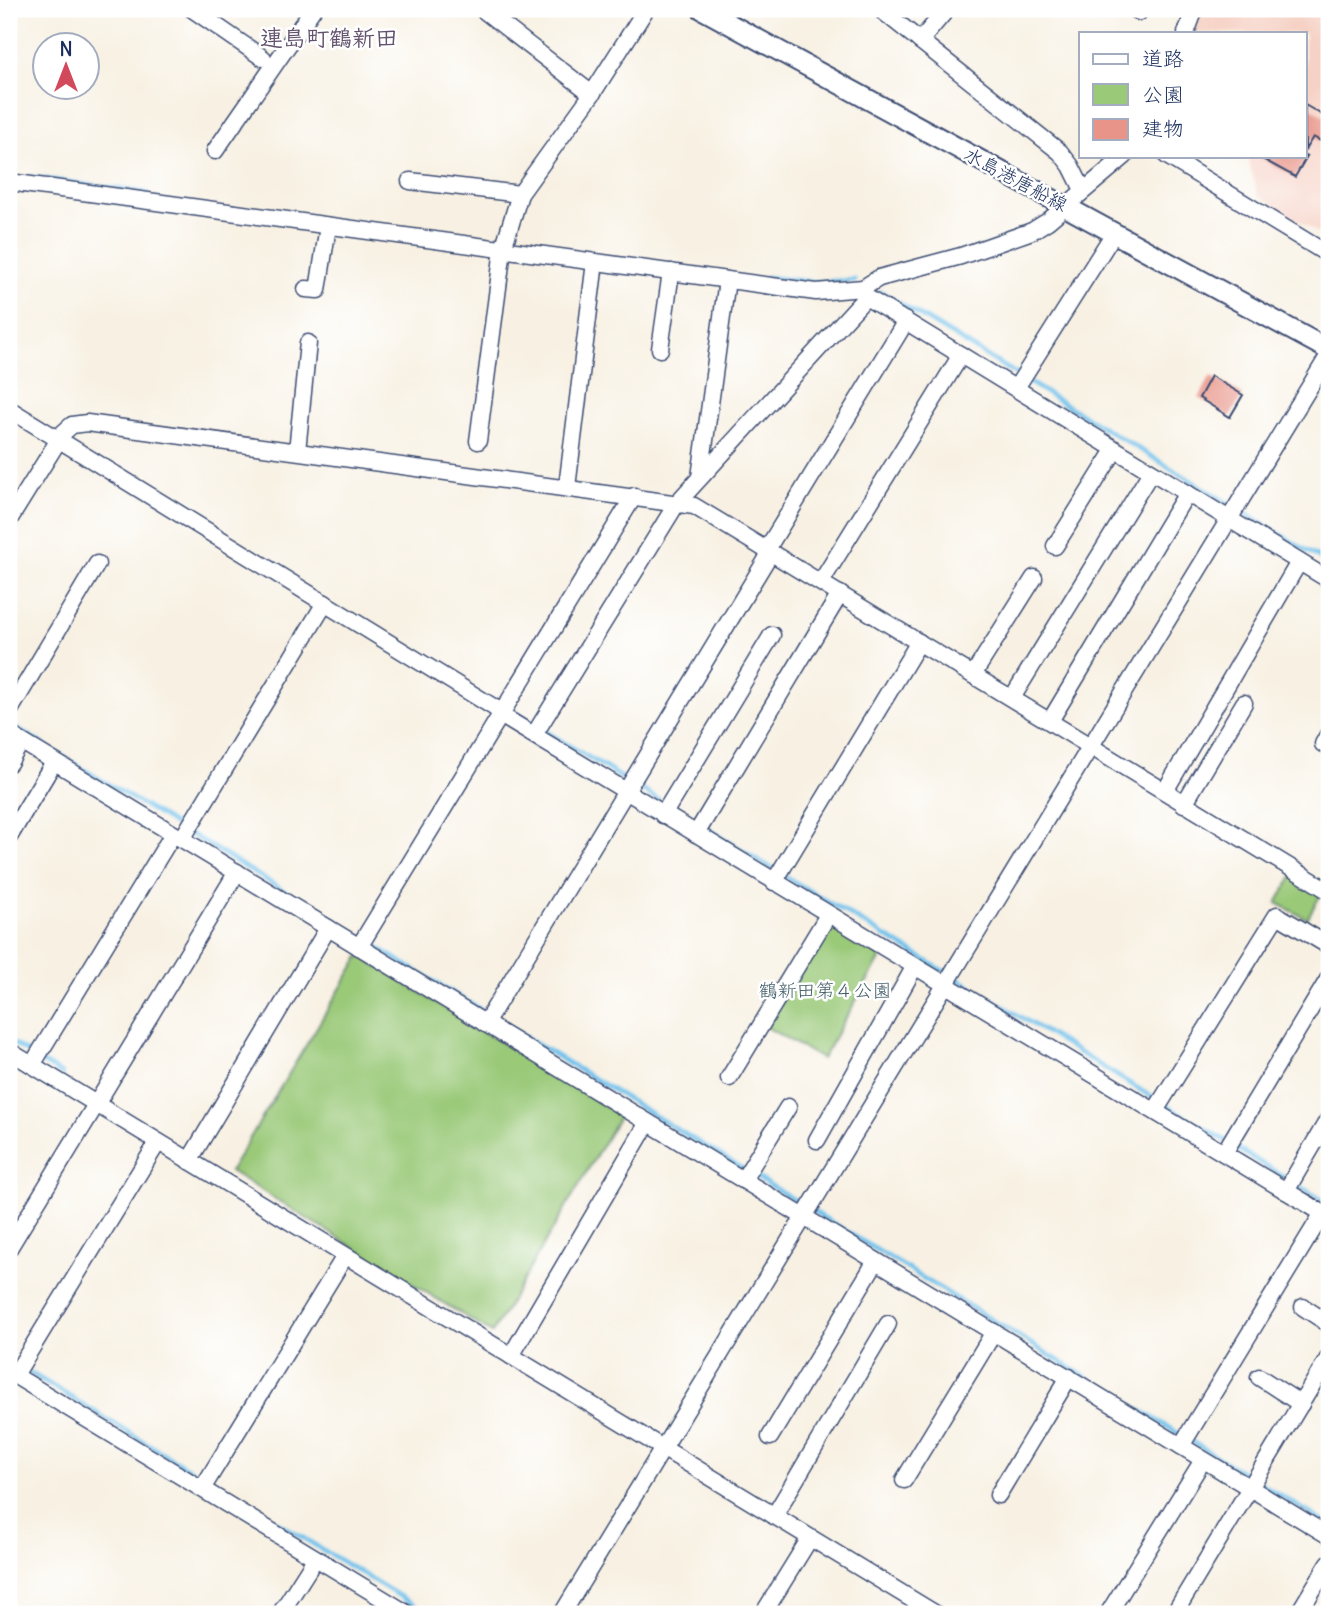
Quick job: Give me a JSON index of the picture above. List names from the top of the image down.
{
  "streets": {
    "main road": ["水島港唐船線"]
  },
  "districts": ["連島町鶴新田"],
  "parks": ["鶴新田第４公園"],
  "legend": ["道路", "公園", "建物"],
  "north": "top"
}
